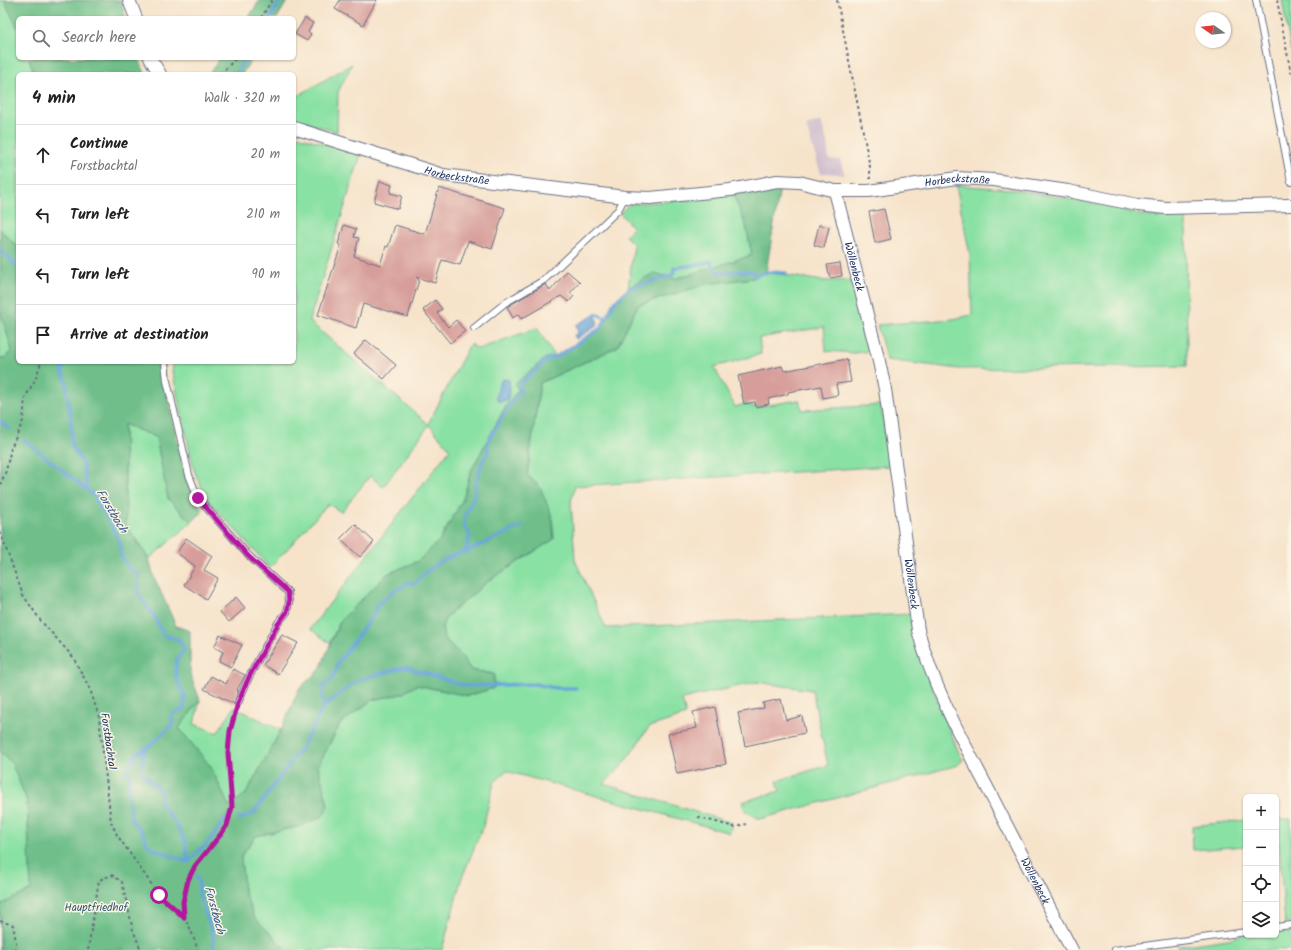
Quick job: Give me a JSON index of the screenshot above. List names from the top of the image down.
{
  "streets": {
    "street": ["Horbeckstraße", "Wöllenbeck"],
    "path": ["Forstbachtal"]
  },
  "crossings": [
    ["Horbeckstraße", "Wöllenbeck"]
  ],
  "water": ["Forstbach"],
  "parks": ["Hauptfriedhof"],
  "north": "left",
  "page": {
    "search": "Search here",
    "heading": ["4 min", "Walk · 320 m"],
    "list": [
      ["Continue", "Forstbachtal", "20 m"],
      ["Turn left", "210 m"],
      ["Turn left", "90 m"],
      "Arrive at destination"
    ],
    "map_buttons": ["+", "−"]
  }
}
